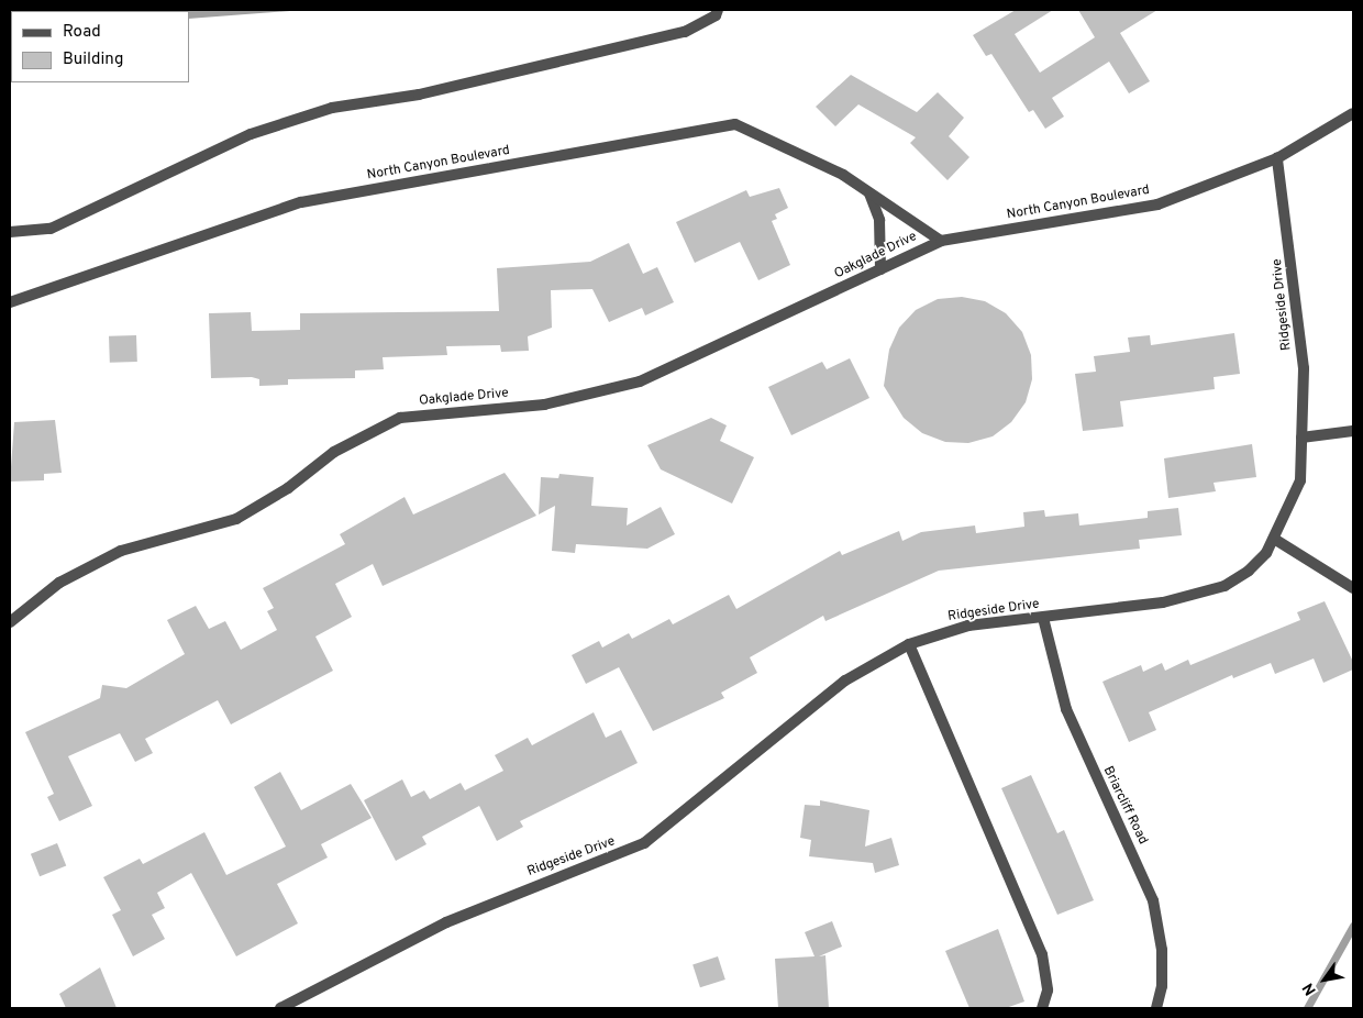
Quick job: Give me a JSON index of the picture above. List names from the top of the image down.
{
  "streets": {
    "street": [
      "North Canyon Boulevard",
      "Oakglade Drive",
      "Ridgeside Drive",
      "Briarcliff Road"
    ]
  },
  "crossings": [
    ["North Canyon Boulevard", "Oakglade Drive"],
    ["North Canyon Boulevard", "Ridgeside Drive"],
    ["Ridgeside Drive", "Briarcliff Road"]
  ],
  "legend": ["Road", "Building"],
  "north": "bottom left"
}
